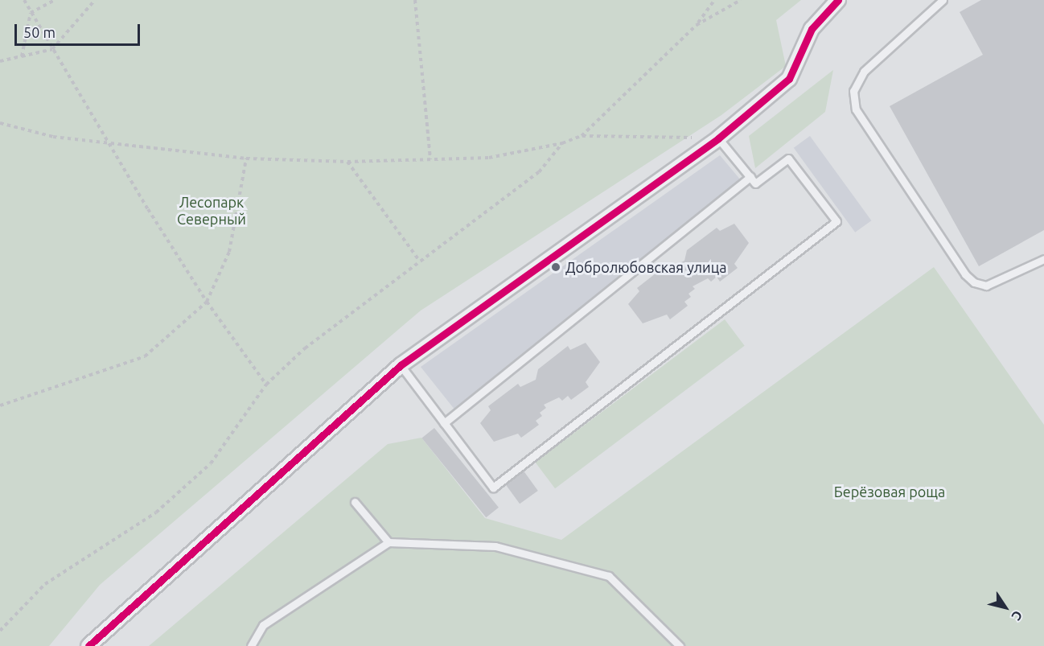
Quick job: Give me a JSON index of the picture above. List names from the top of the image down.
{
  "parks": ["Лесопарк Северный", "Берёзовая роща"],
  "places": ["Добролюбовская улица"],
  "scale_bar": "50 m",
  "north": "bottom right"
}
